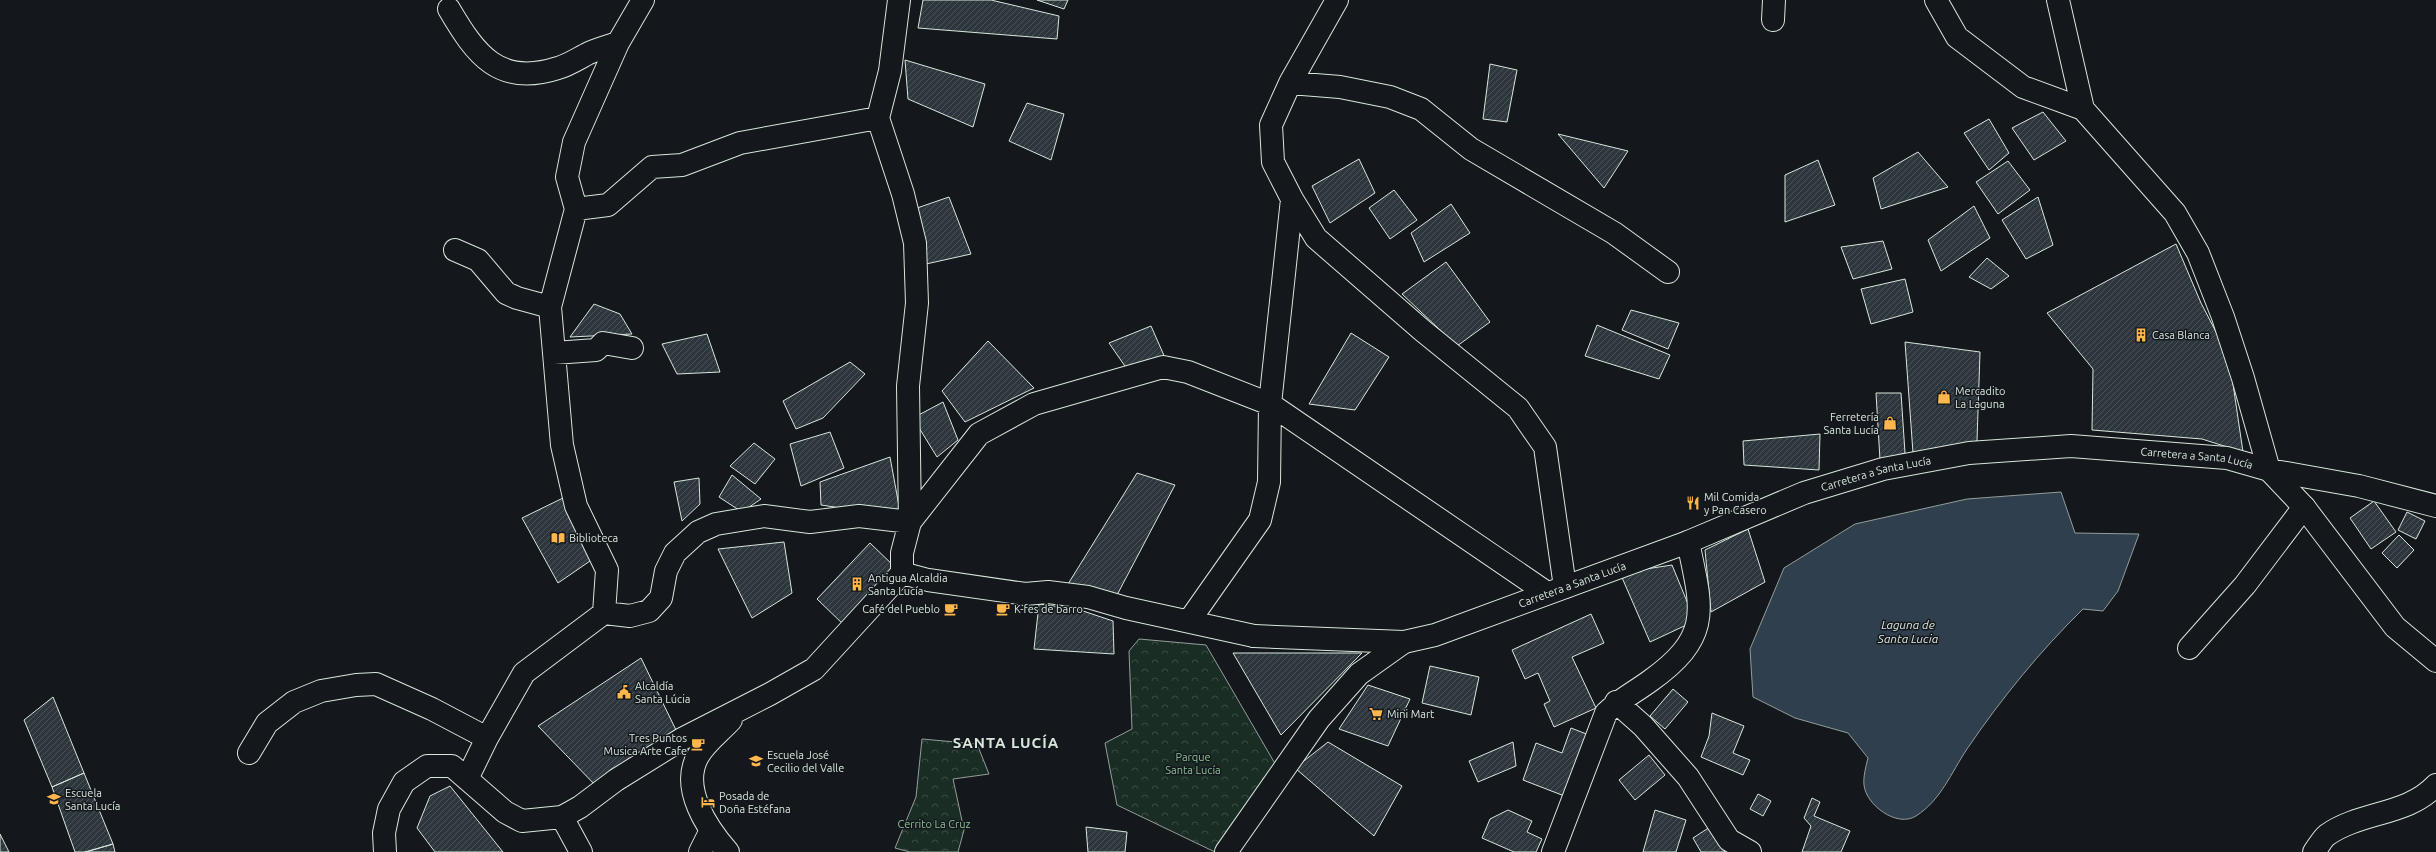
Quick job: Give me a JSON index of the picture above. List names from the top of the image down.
{
  "streets": {
    "street": ["Carretera a Santa Lucía"]
  },
  "districts": ["SANTA LUCÍA"],
  "water": ["Laguna de Santa Lucia"],
  "parks": ["Parque Santa Lucía", "Cerrito La Cruz"],
  "places": {
    "building": ["Casa Blanca", "Antigua Alcaldia Santa Lucía"],
    "shop": ["Mercadito La Laguna", "Ferretería Santa Lucía"],
    "restaurant": ["Mil Comida y Pan Casero"],
    "library": ["Biblioteca"],
    "cafe": ["Café del Pueblo", "K-fes de barro", "Tres Puntos Musica Arte Cafe"],
    "public building": ["Alcaldía Santa Lúcia"],
    "supermarket": ["Mini Mart"],
    "school or university": ["Escuela José Cecilio del Valle", "Escuela Santa Lucía"],
    "hotel": ["Posada de Doña Estéfana"]
  }
}
